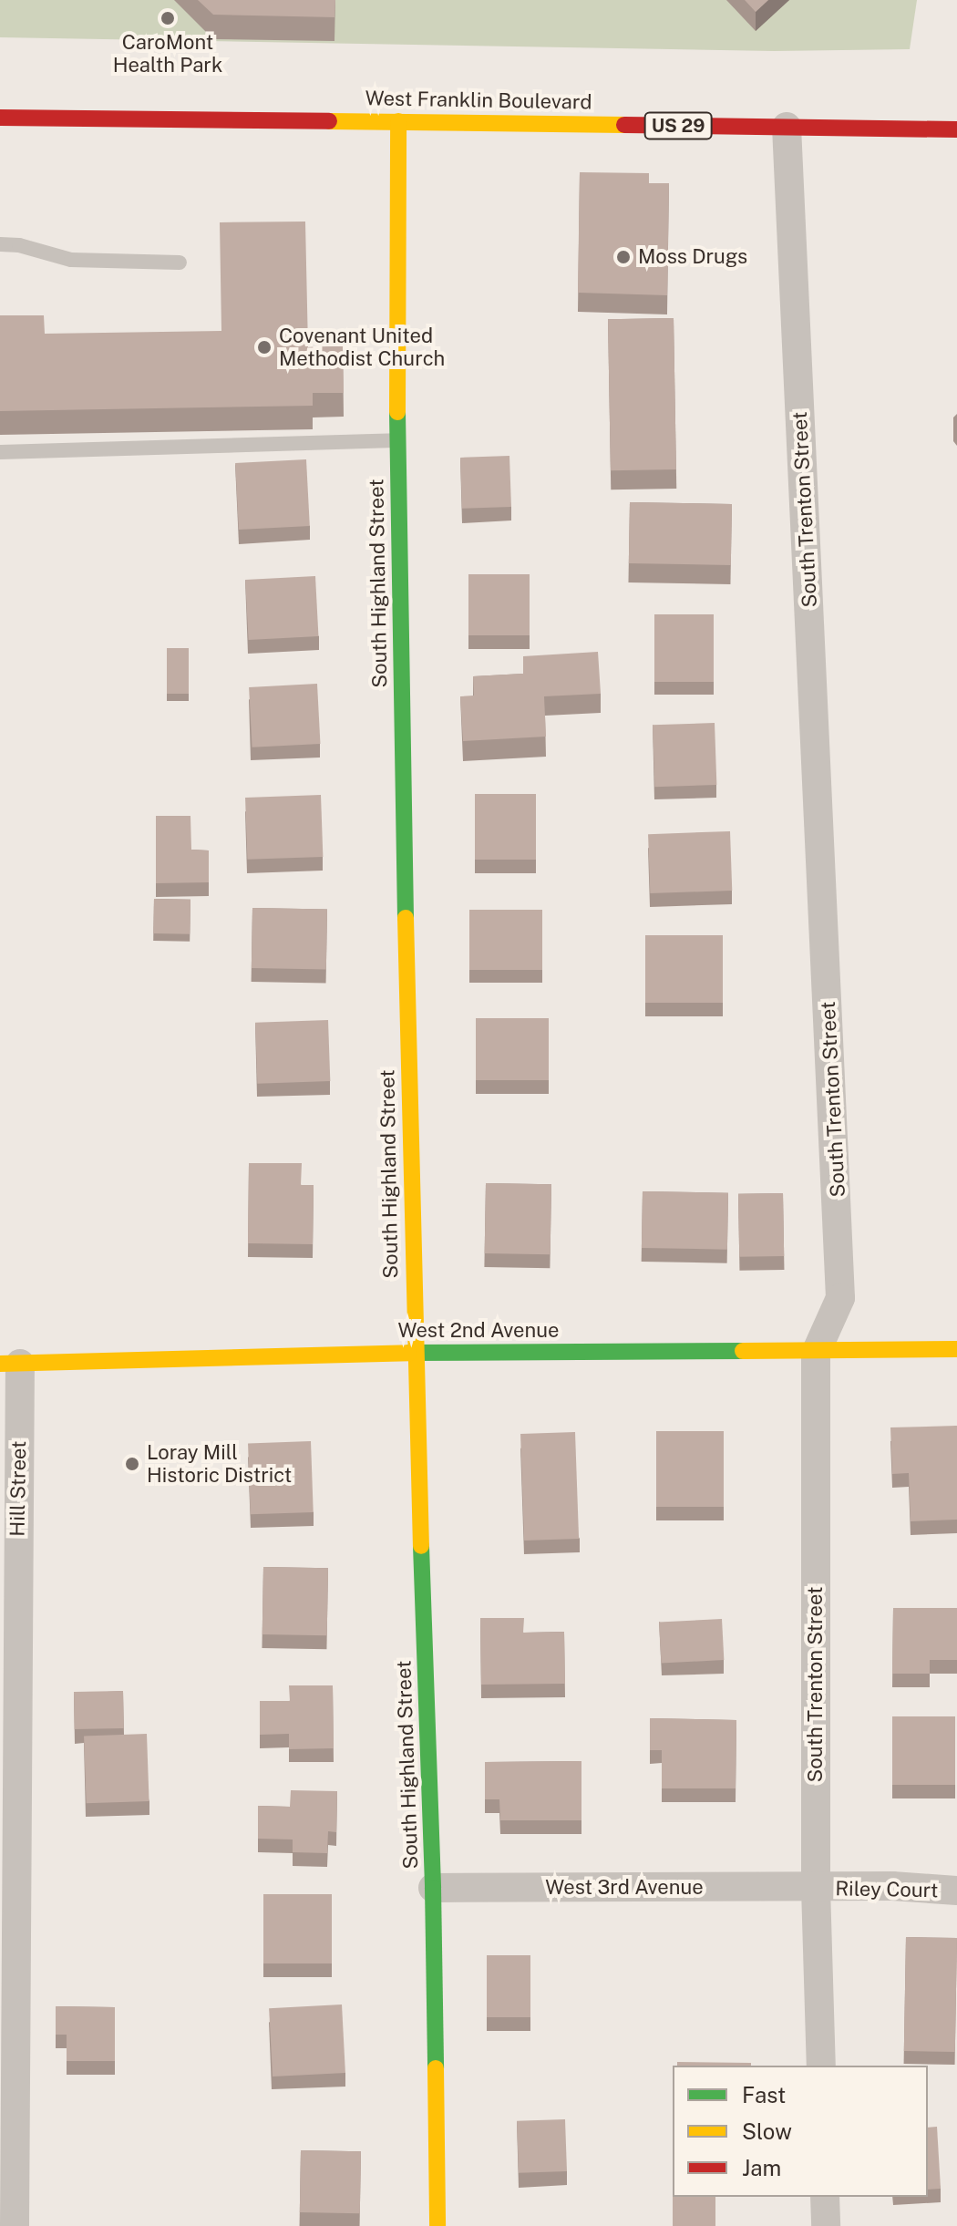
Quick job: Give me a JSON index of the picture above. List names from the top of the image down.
{
  "streets": {
    "street": [
      "West Franklin Boulevard",
      "US 29",
      "South Trenton Street",
      "South Highland Street",
      "West 2nd Avenue",
      "Hill Street",
      "West 3rd Avenue",
      "Riley Court"
    ]
  },
  "crossings": [
    ["West Franklin Boulevard", "South Trenton Street"],
    ["West Franklin Boulevard", "South Highland Street"],
    ["South Trenton Street", "West 2nd Avenue"],
    ["South Trenton Street", "West 3rd Avenue"],
    ["South Trenton Street", "Riley Court"],
    ["South Highland Street", "West 2nd Avenue"],
    ["South Highland Street", "West 3rd Avenue"],
    ["West 2nd Avenue", "Hill Street"],
    ["West 3rd Avenue", "Riley Court"]
  ],
  "places": [
    "CaroMont Health Park",
    "Moss Drugs",
    "Covenant United Methodist Church",
    "Loray Mill Historic District"
  ],
  "legend": ["Fast", "Slow", "Jam"]
}
